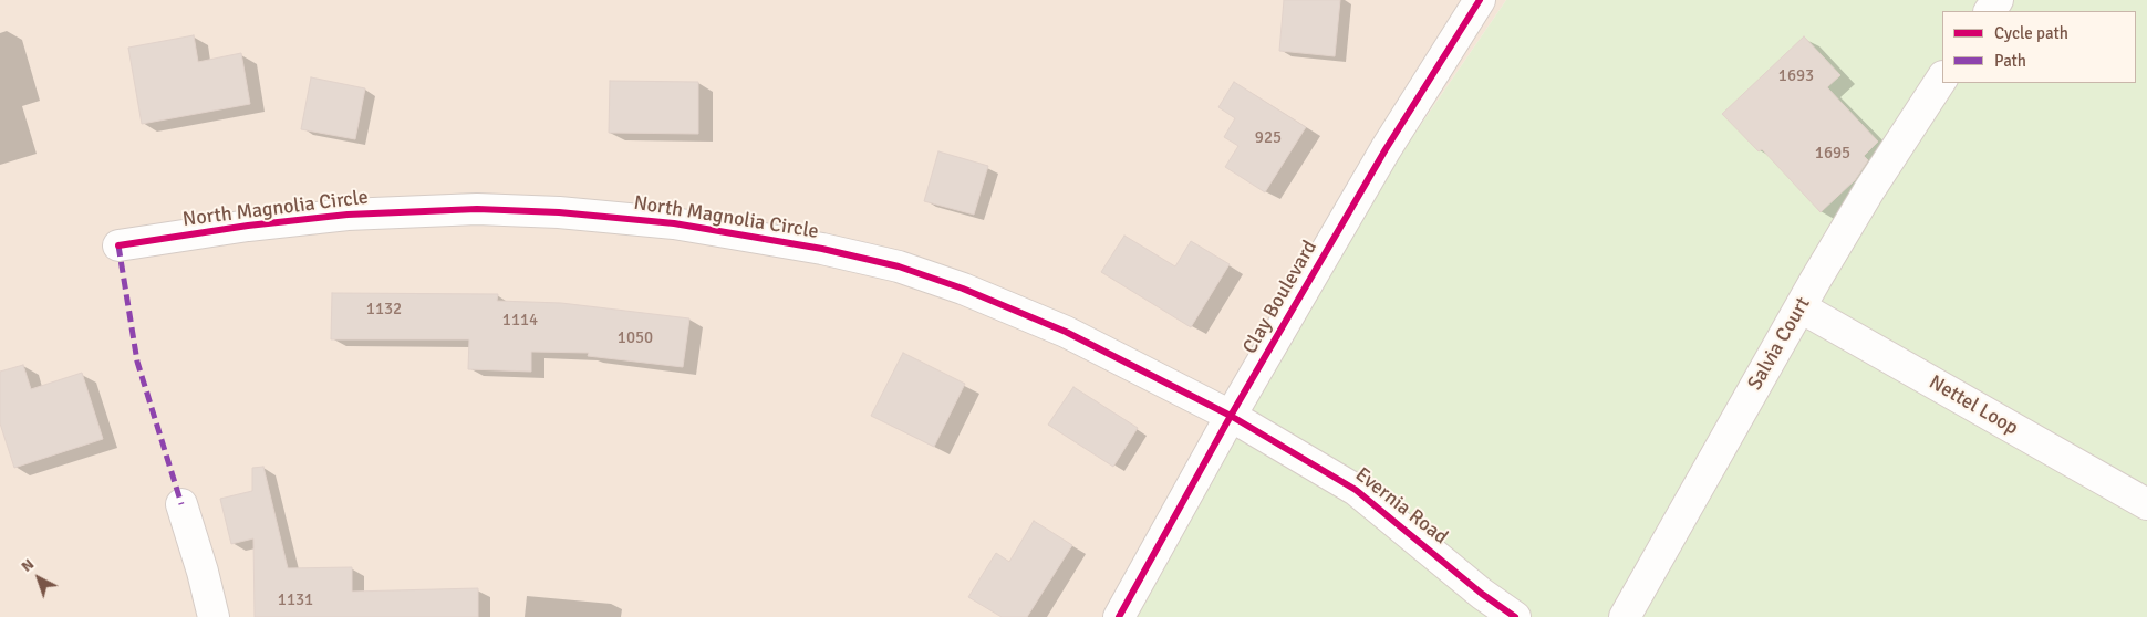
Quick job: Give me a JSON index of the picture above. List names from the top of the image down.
{
  "streets": {
    "street": [
      "North Magnolia Circle",
      "Clay Boulevard",
      "Salvia Court",
      "Nettel Loop",
      "Evernia Road"
    ]
  },
  "crossings": [
    ["North Magnolia Circle", "Clay Boulevard"],
    ["North Magnolia Circle", "Evernia Road"],
    ["Clay Boulevard", "Evernia Road"],
    ["Salvia Court", "Nettel Loop"]
  ],
  "house_numbers": [
    "1693",
    "925",
    "1695",
    "1132",
    "1114",
    "1050",
    "1131"
  ],
  "legend": ["Cycle path", "Path"],
  "north": "top left"
}
